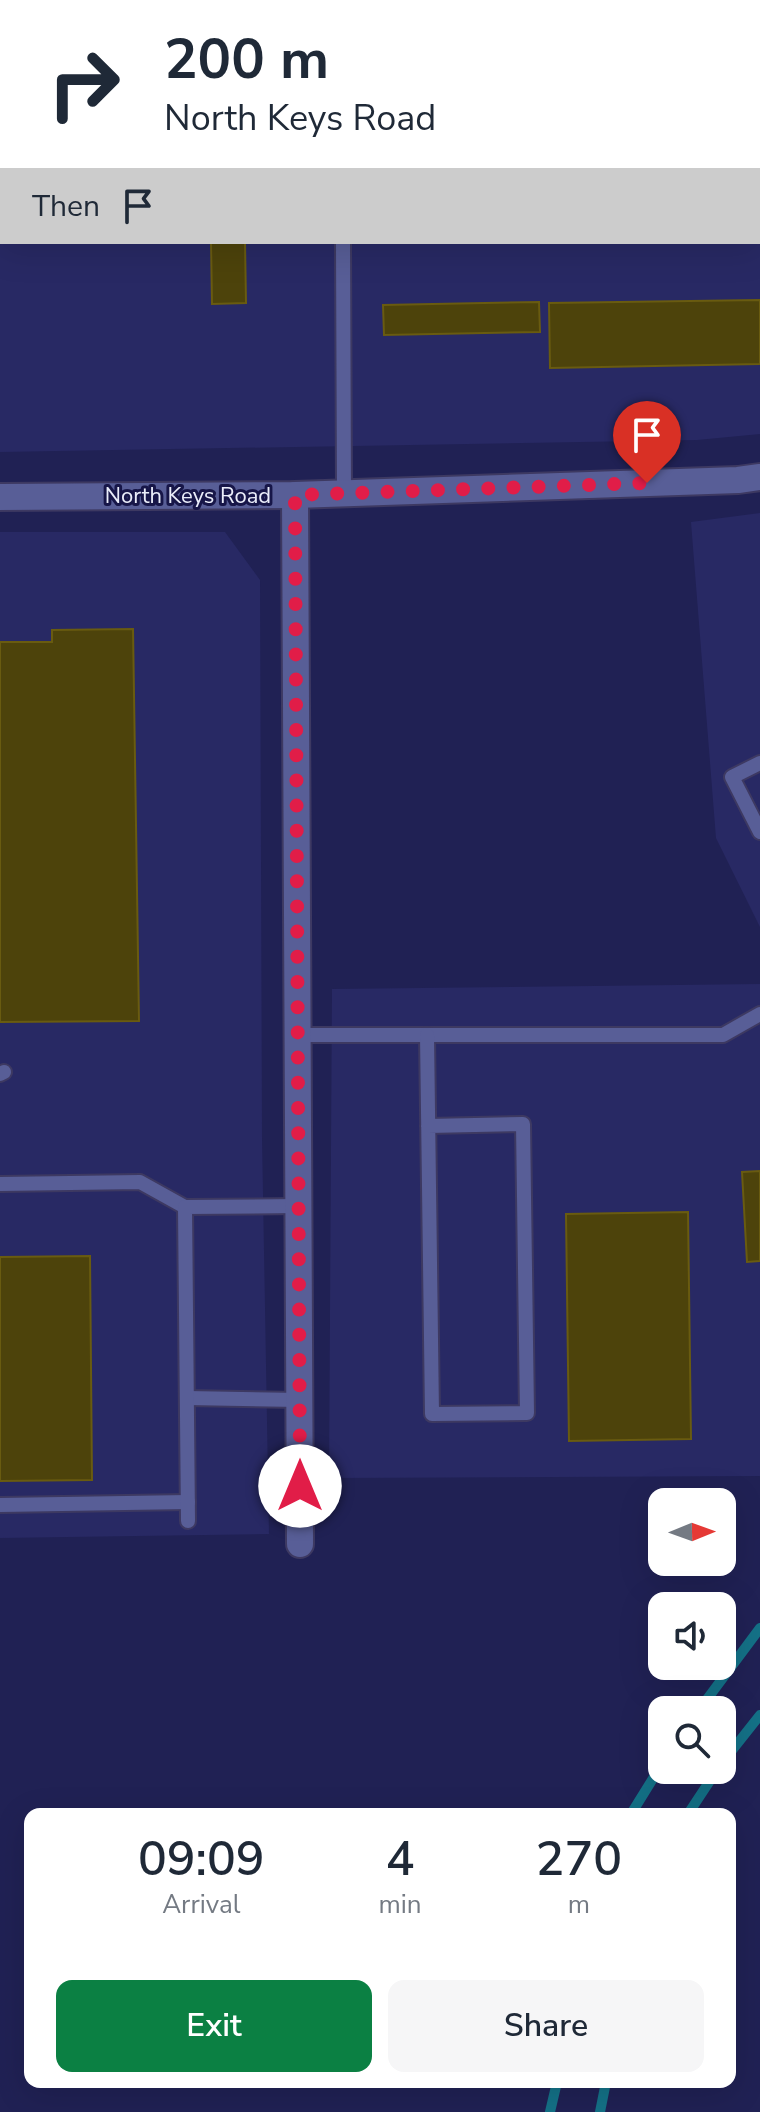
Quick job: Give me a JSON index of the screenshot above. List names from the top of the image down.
{
  "streets": {
    "street": ["North Keys Road"]
  },
  "north": "right",
  "page": {
    "turn": ["200 m", "North Keys Road"],
    "then": "Then",
    "eta": [
      "09:09",
      "Arrival",
      "4",
      "min",
      "270",
      "m"
    ],
    "buttons": ["Exit", "Share"]
  }
}
